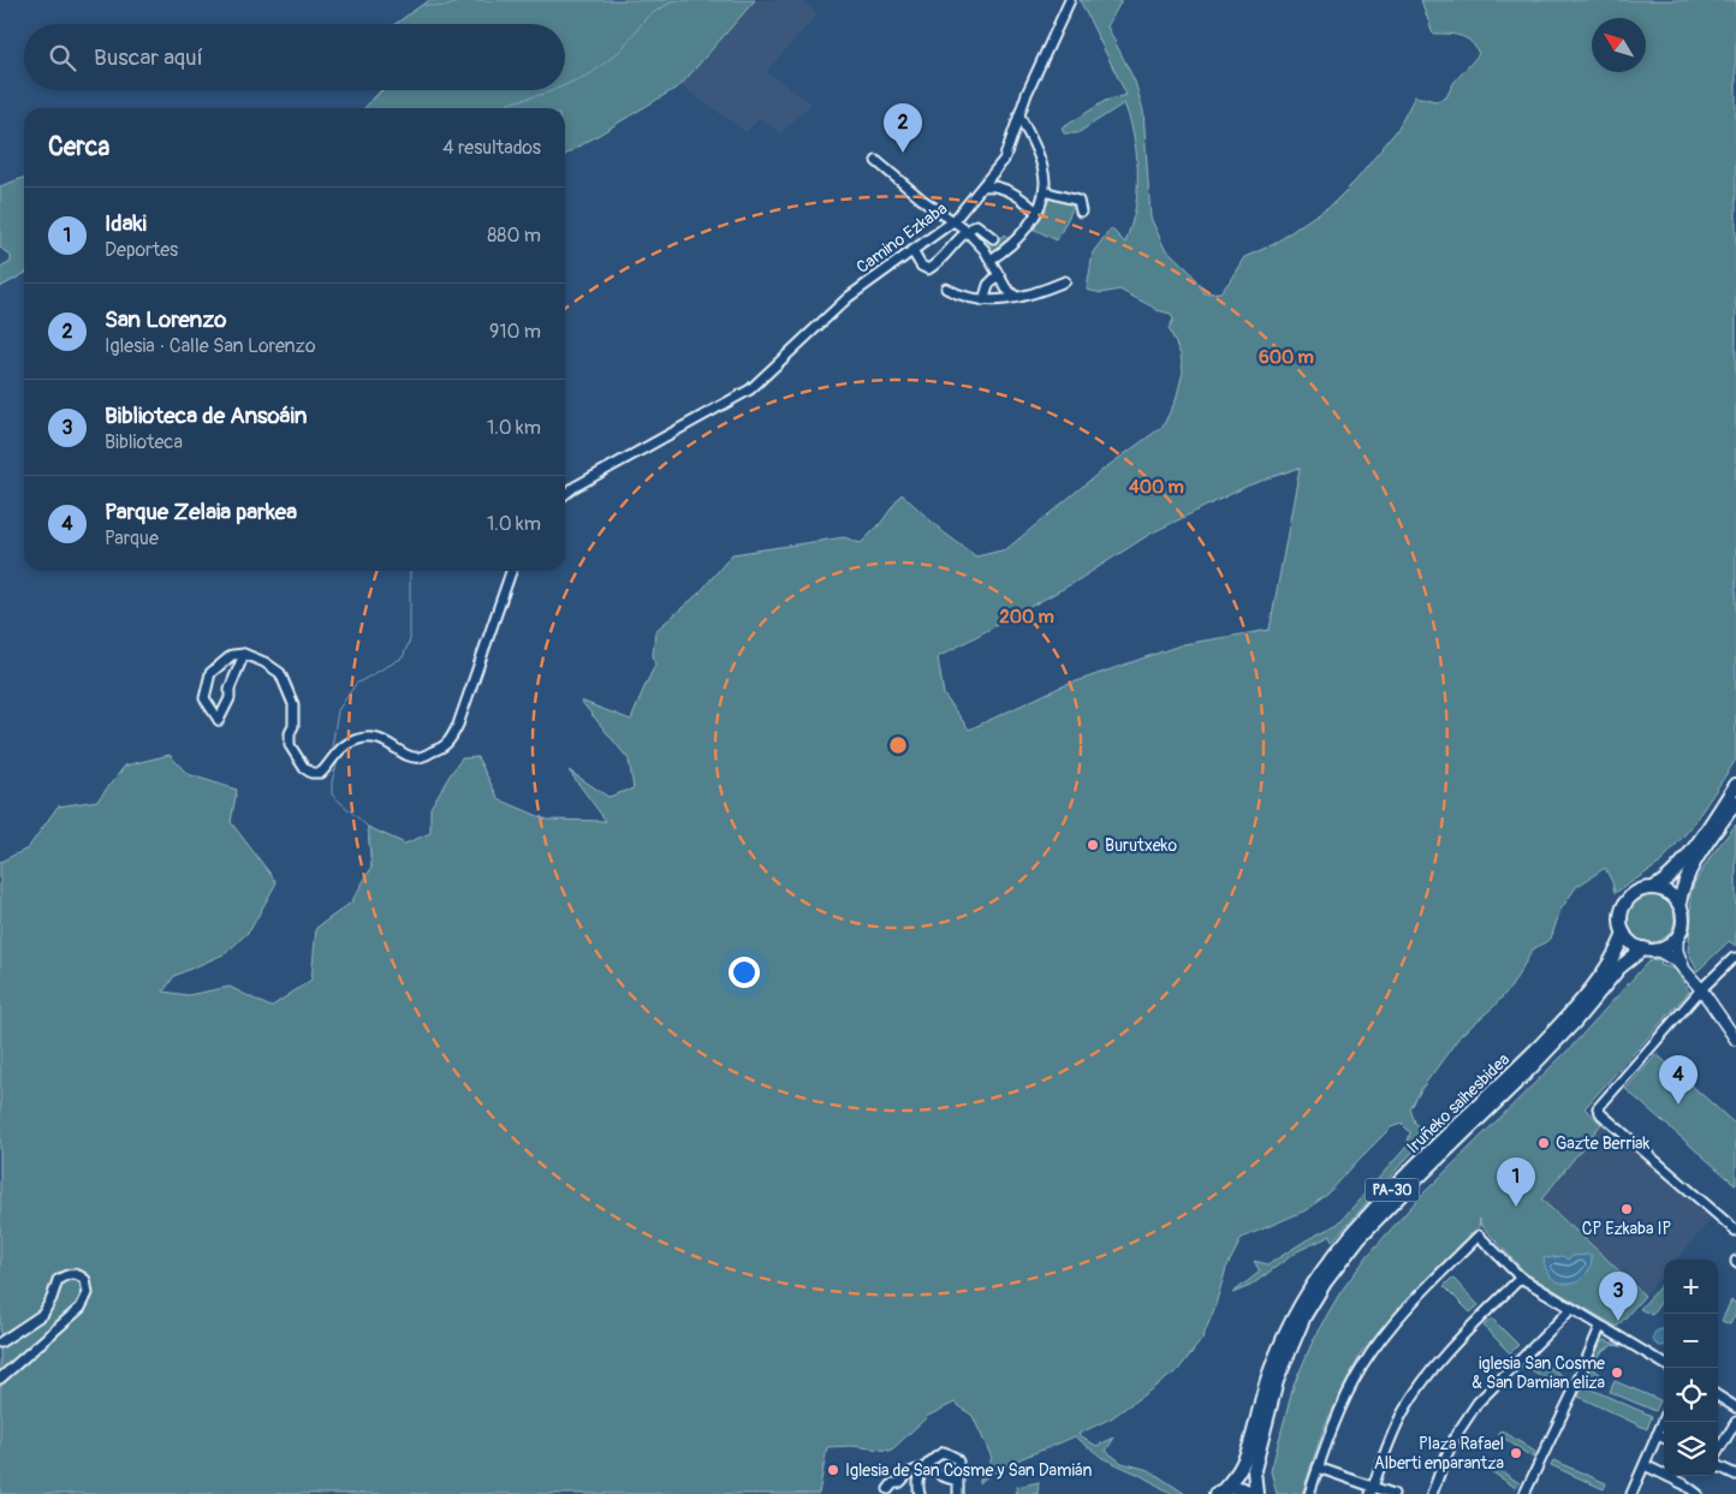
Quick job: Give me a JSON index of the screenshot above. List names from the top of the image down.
{
  "streets": {
    "highway": ["Iruñeko saihesbidea", "PA-30"],
    "street": ["Camino Ezkaba"]
  },
  "crossings": [
    ["Iruñeko saihesbidea", "PA-30"]
  ],
  "places": [
    "Burutxeko",
    "Gazte Berriak",
    "CP Ezkaba IP",
    "iglesia San Cosme & San Damian eliza",
    "Plaza Rafael Alberti enparantza",
    "Iglesia de San Cosme y San Damián"
  ],
  "north": "top left",
  "page": {
    "search": "Buscar aquí",
    "pins": [
      "2",
      "4",
      "1",
      "3"
    ],
    "heading": ["Cerca", "4 resultados"],
    "list": [
      {
        "mark": "1",
        "name": "Idaki",
        "note": "Deportes",
        "value": "880 m"
      },
      {
        "mark": "2",
        "name": "San Lorenzo",
        "note": "Iglesia · Calle San Lorenzo",
        "value": "910 m"
      },
      {
        "mark": "3",
        "name": "Biblioteca de Ansoáin",
        "note": "Biblioteca",
        "value": "1.0 km"
      },
      {
        "mark": "4",
        "name": "Parque Zelaia parkea",
        "note": "Parque",
        "value": "1.0 km"
      }
    ],
    "map_buttons": ["+", "−"]
  },
  "rings": ["600 m", "400 m", "200 m"]
}
